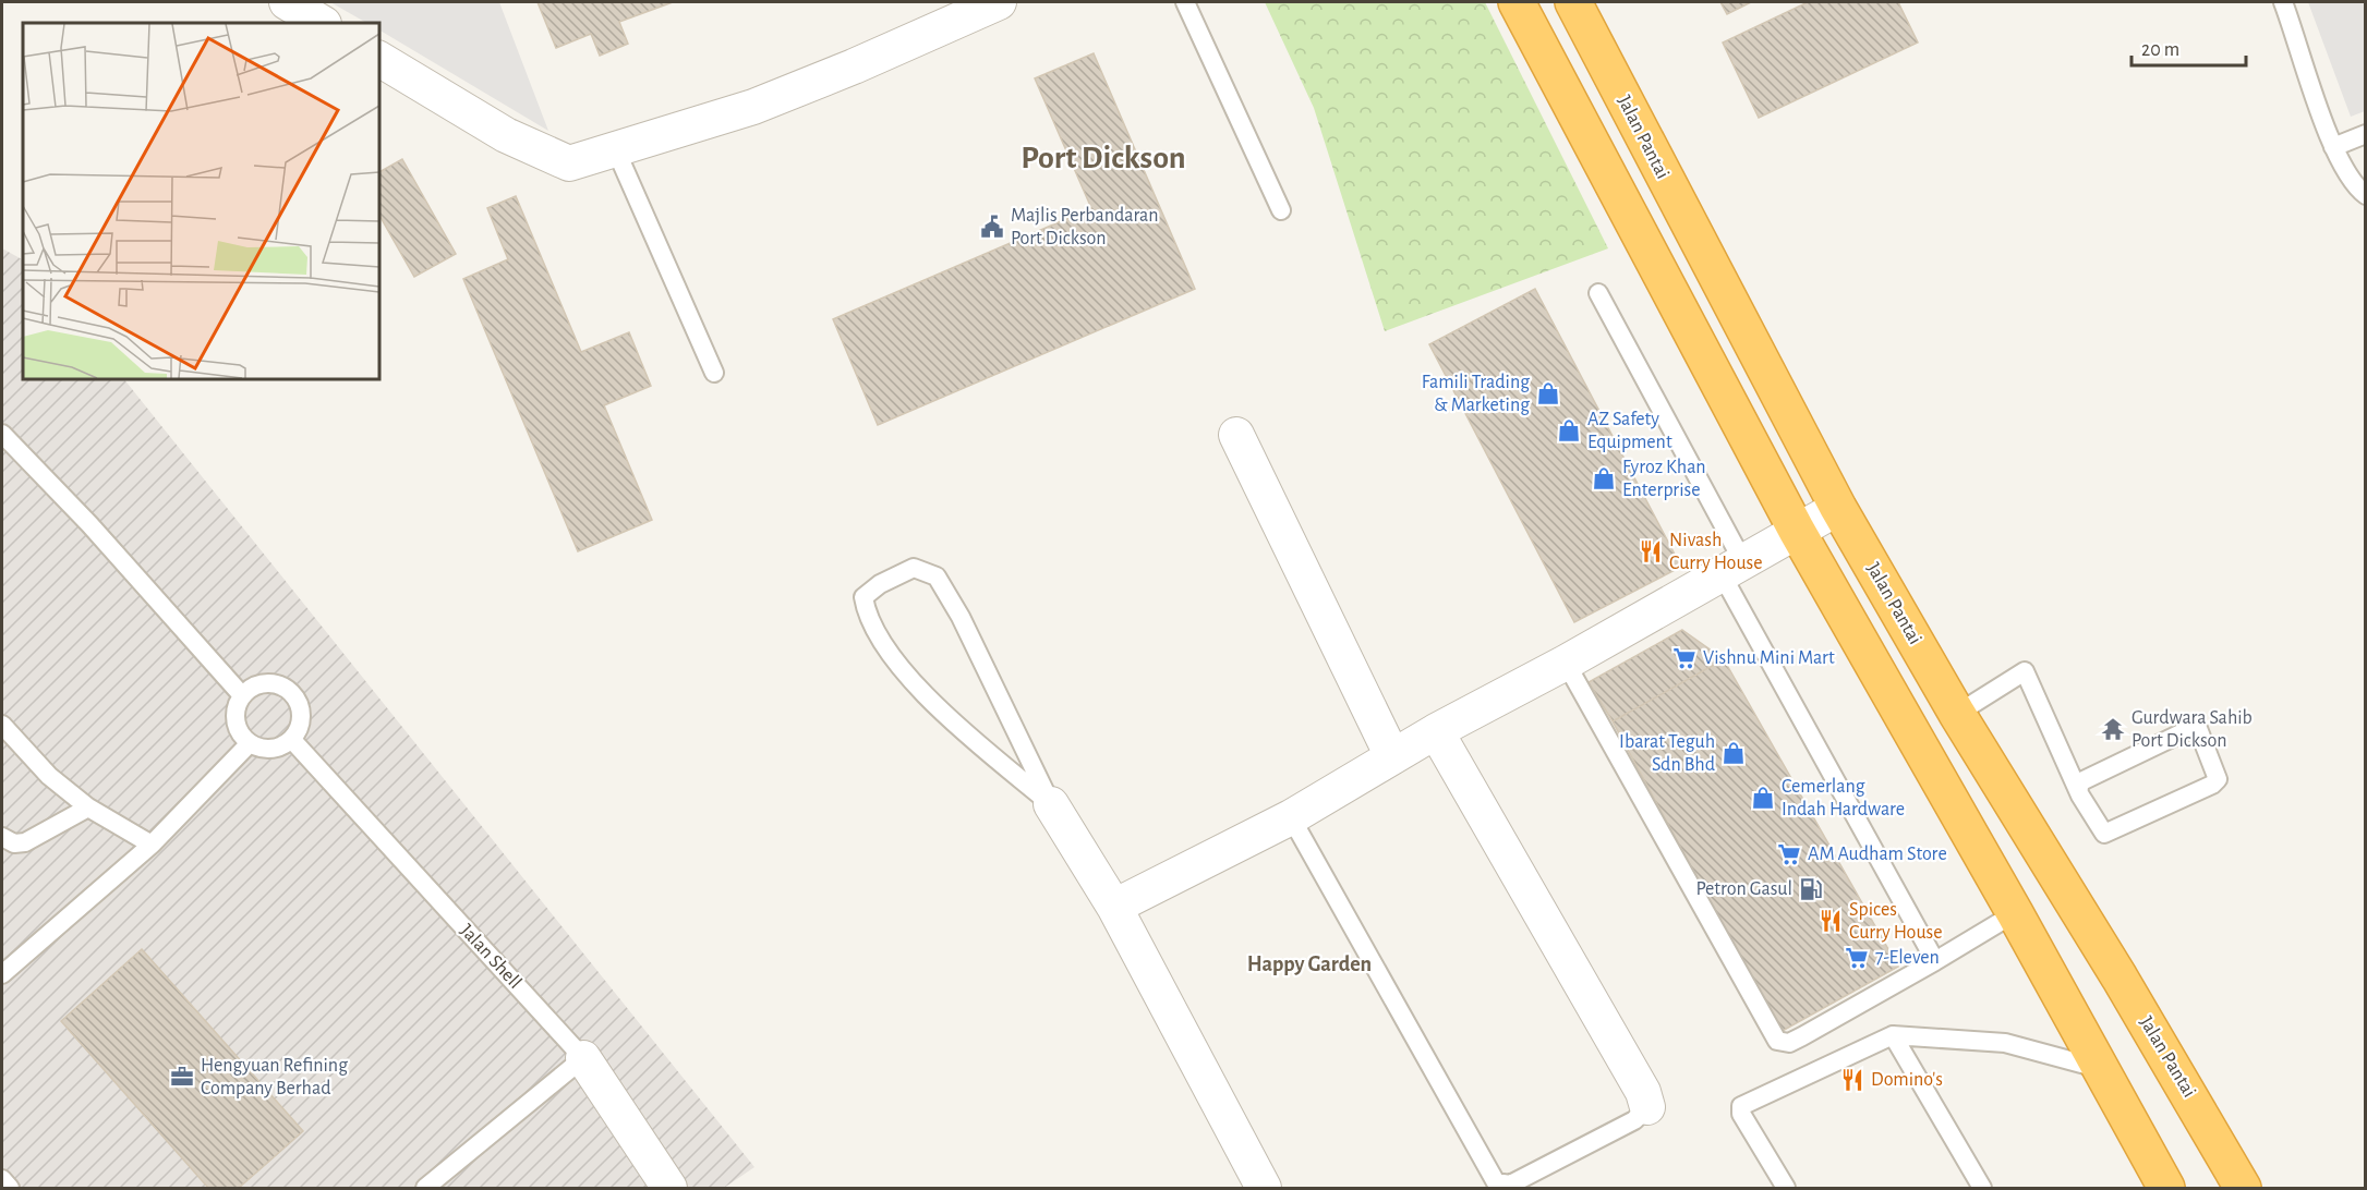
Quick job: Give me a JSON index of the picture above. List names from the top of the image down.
{
  "streets": {
    "highway": ["Jalan Pantai"],
    "street": ["Jalan Shell"]
  },
  "districts": ["Port Dickson", "Happy Garden"],
  "places": {
    "public building": ["Majlis Perbandaran Port Dickson"],
    "shop": [
      "Famili Trading & Marketing",
      "AZ Safety Equipment",
      "Fyroz Khan Enterprise",
      "Ibarat Teguh Sdn Bhd",
      "Cemerlang Indah Hardware"
    ],
    "restaurant": ["Nivash Curry House", "Spices Curry House", "Domino's"],
    "supermarket": ["Vishnu Mini Mart", "AM Audham Store", "7-Eleven"],
    "temple": ["Gurdwara Sahib Port Dickson"],
    "fuel station": ["Petron Gasul"],
    "office": ["Hengyuan Refining Company Berhad"]
  },
  "scale_bar": "20 m"
}
